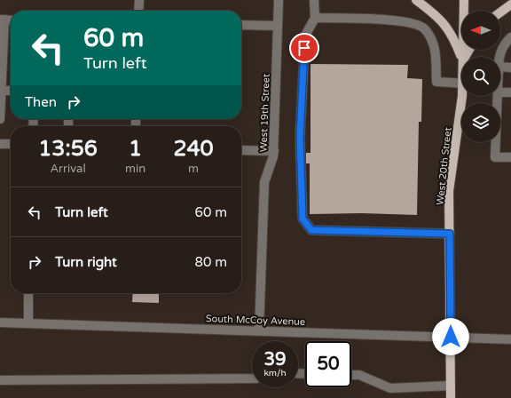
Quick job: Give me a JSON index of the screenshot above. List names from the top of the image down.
{
  "streets": {
    "main road": ["West 20th Street"],
    "street": ["West 19th Street", "South McCoy Avenue"]
  },
  "crossings": [
    ["West 19th Street", "South McCoy Avenue"],
    ["West 20th Street", "South McCoy Avenue"]
  ],
  "north": "left",
  "page": {
    "turn": ["60 m", "Turn left"],
    "then": "Then",
    "eta": [
      "13:56",
      "Arrival",
      "1",
      "min",
      "240",
      "m"
    ],
    "list": [
      {
        "name": "Turn left",
        "value": "60 m"
      },
      {
        "name": "Turn right",
        "value": "80 m"
      }
    ],
    "speed": "39 km/h",
    "limit": "50"
  }
}
